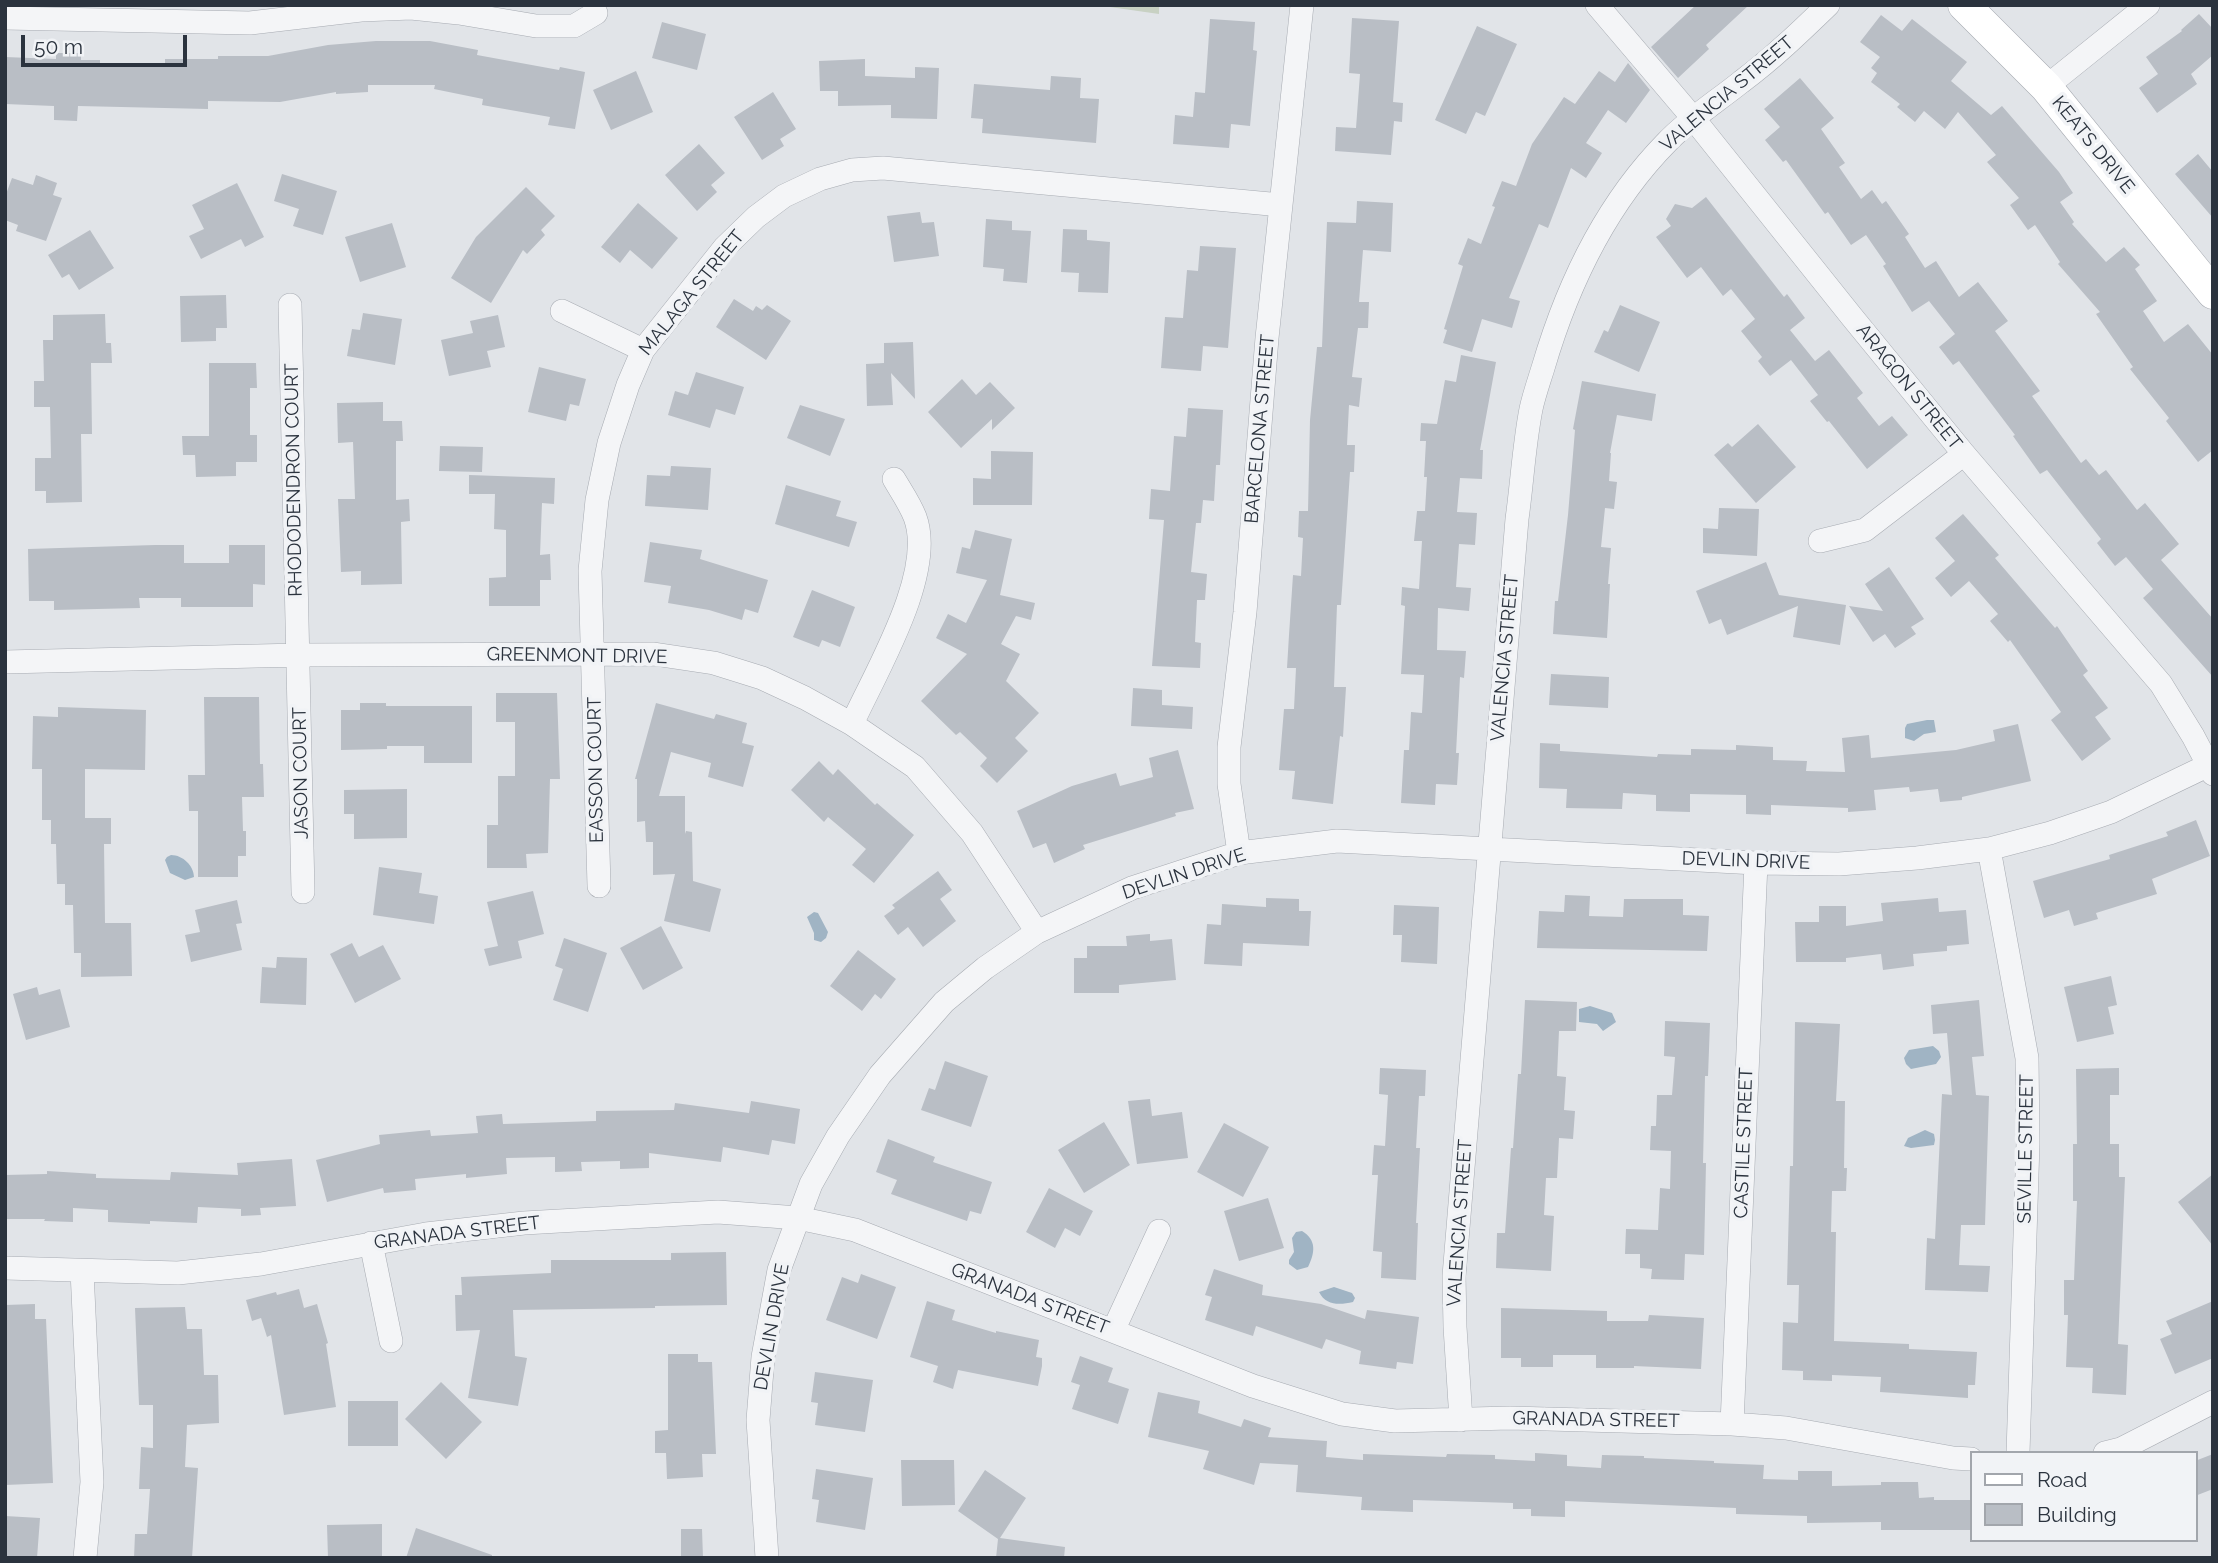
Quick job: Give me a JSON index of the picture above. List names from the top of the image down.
{
  "streets": {
    "street": [
      "VALENCIA STREET",
      "KEATS DRIVE",
      "MALAGA STREET",
      "ARAGON STREET",
      "BARCELONA STREET",
      "RHODODENDRON COURT",
      "GREENMONT DRIVE",
      "EASSON COURT",
      "JASON COURT",
      "DEVLIN DRIVE",
      "CASTILE STREET",
      "SEVILLE STREET",
      "GRANADA STREET"
    ]
  },
  "crossings": [
    ["VALENCIA STREET", "ARAGON STREET"],
    ["VALENCIA STREET", "DEVLIN DRIVE"],
    ["VALENCIA STREET", "GRANADA STREET"],
    ["MALAGA STREET", "BARCELONA STREET"],
    ["MALAGA STREET", "GREENMONT DRIVE"],
    ["MALAGA STREET", "EASSON COURT"],
    ["ARAGON STREET", "DEVLIN DRIVE"],
    ["BARCELONA STREET", "DEVLIN DRIVE"],
    ["RHODODENDRON COURT", "GREENMONT DRIVE"],
    ["RHODODENDRON COURT", "JASON COURT"],
    ["GREENMONT DRIVE", "EASSON COURT"],
    ["GREENMONT DRIVE", "JASON COURT"],
    ["GREENMONT DRIVE", "DEVLIN DRIVE"],
    ["DEVLIN DRIVE", "CASTILE STREET"],
    ["DEVLIN DRIVE", "SEVILLE STREET"],
    ["DEVLIN DRIVE", "GRANADA STREET"],
    ["CASTILE STREET", "GRANADA STREET"]
  ],
  "legend": ["Road", "Building"],
  "scale_bar": "50 m"
}
